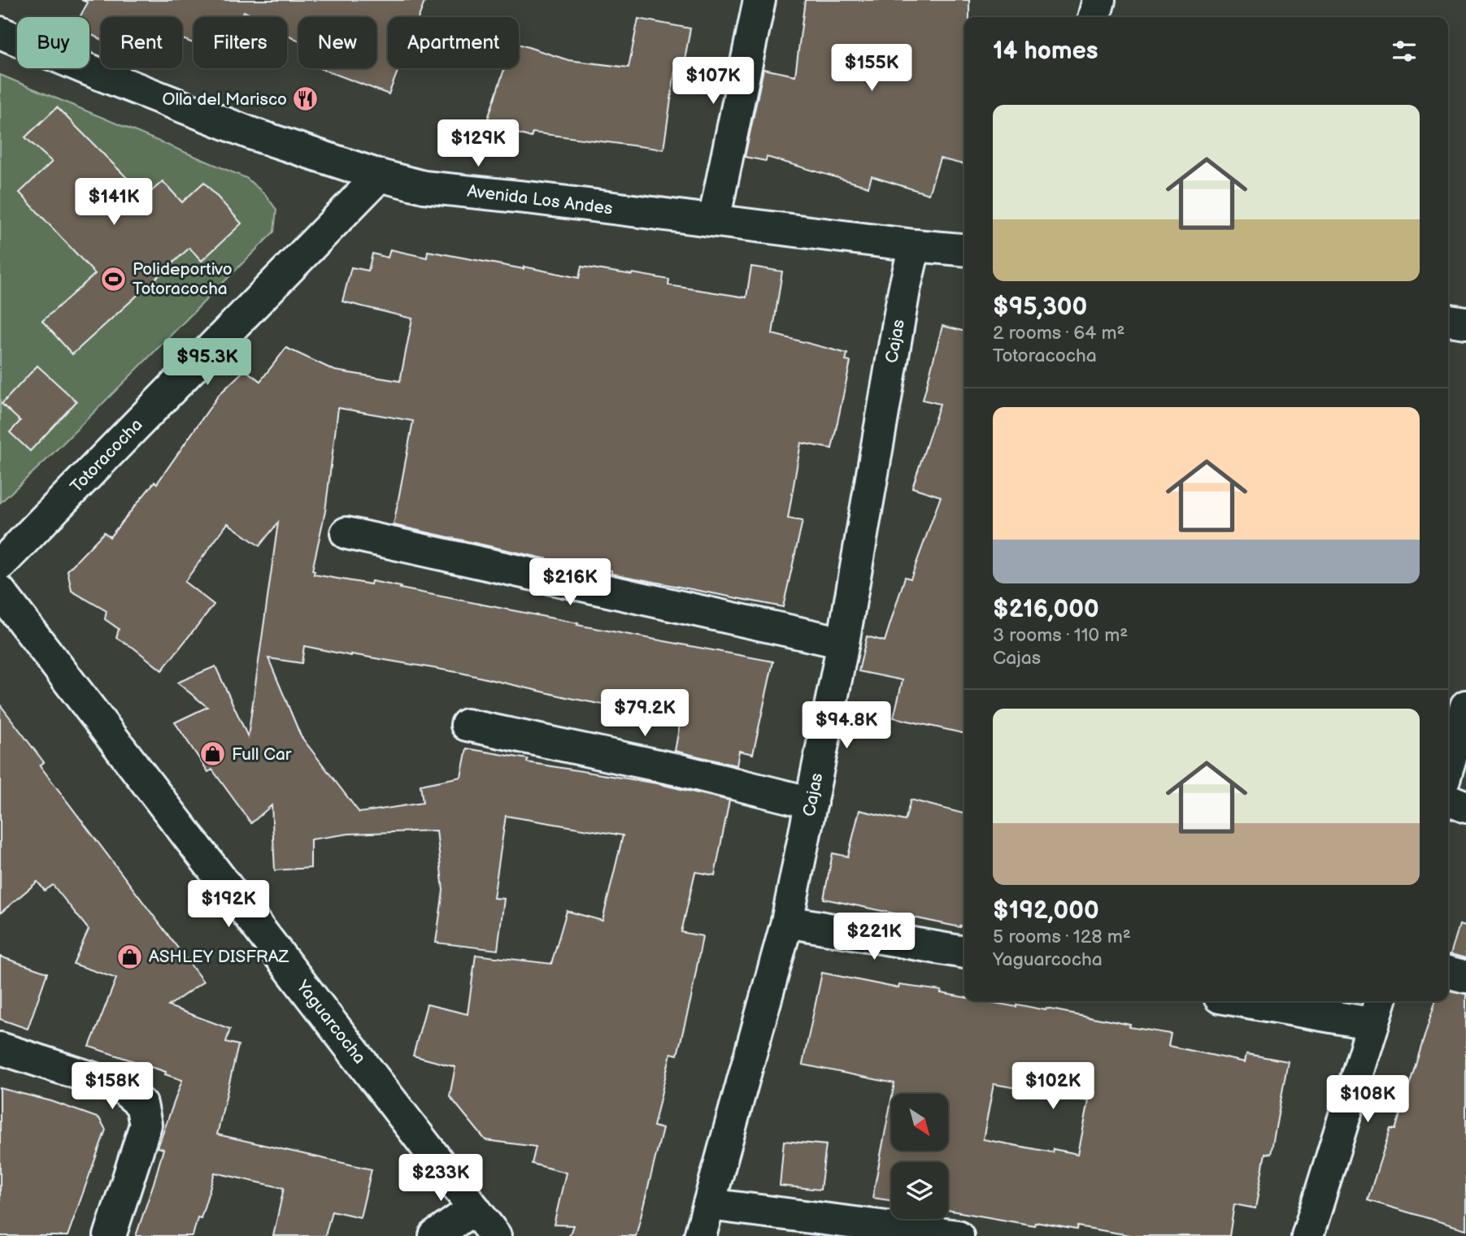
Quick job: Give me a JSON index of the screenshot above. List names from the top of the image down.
{
  "streets": {
    "street": [
      "Avenida Los Andes",
      "Cajas",
      "Totoracocha",
      "Yaguarcocha"
    ]
  },
  "crossings": [
    ["Avenida Los Andes", "Cajas"],
    ["Avenida Los Andes", "Totoracocha"]
  ],
  "places": {
    "restaurant": ["Olla del Marisco"],
    "sports": ["Polideportivo Totoracocha"],
    "shop": ["Full Car", "ASHLEY DISFRAZ"]
  },
  "north": "bottom right",
  "page": {
    "chip": [
      "Buy",
      "Rent",
      "Filters",
      "New",
      "Apartment"
    ],
    "heading": "14 homes",
    "price": [
      "$155K",
      "$107K",
      "$129K",
      "$141K",
      "$95.3K",
      "$216K",
      "$79.2K",
      "$94.8K",
      "$192K",
      "$221K",
      "$158K",
      "$102K",
      "$108K",
      "$233K"
    ],
    "list": [
      {
        "name": "$95,300",
        "note": "2 rooms · 64 m² · Totoracocha"
      },
      {
        "name": "$216,000",
        "note": "3 rooms · 110 m² · Cajas"
      },
      {
        "name": "$192,000",
        "note": "5 rooms · 128 m² · Yaguarcocha"
      }
    ]
  }
}
